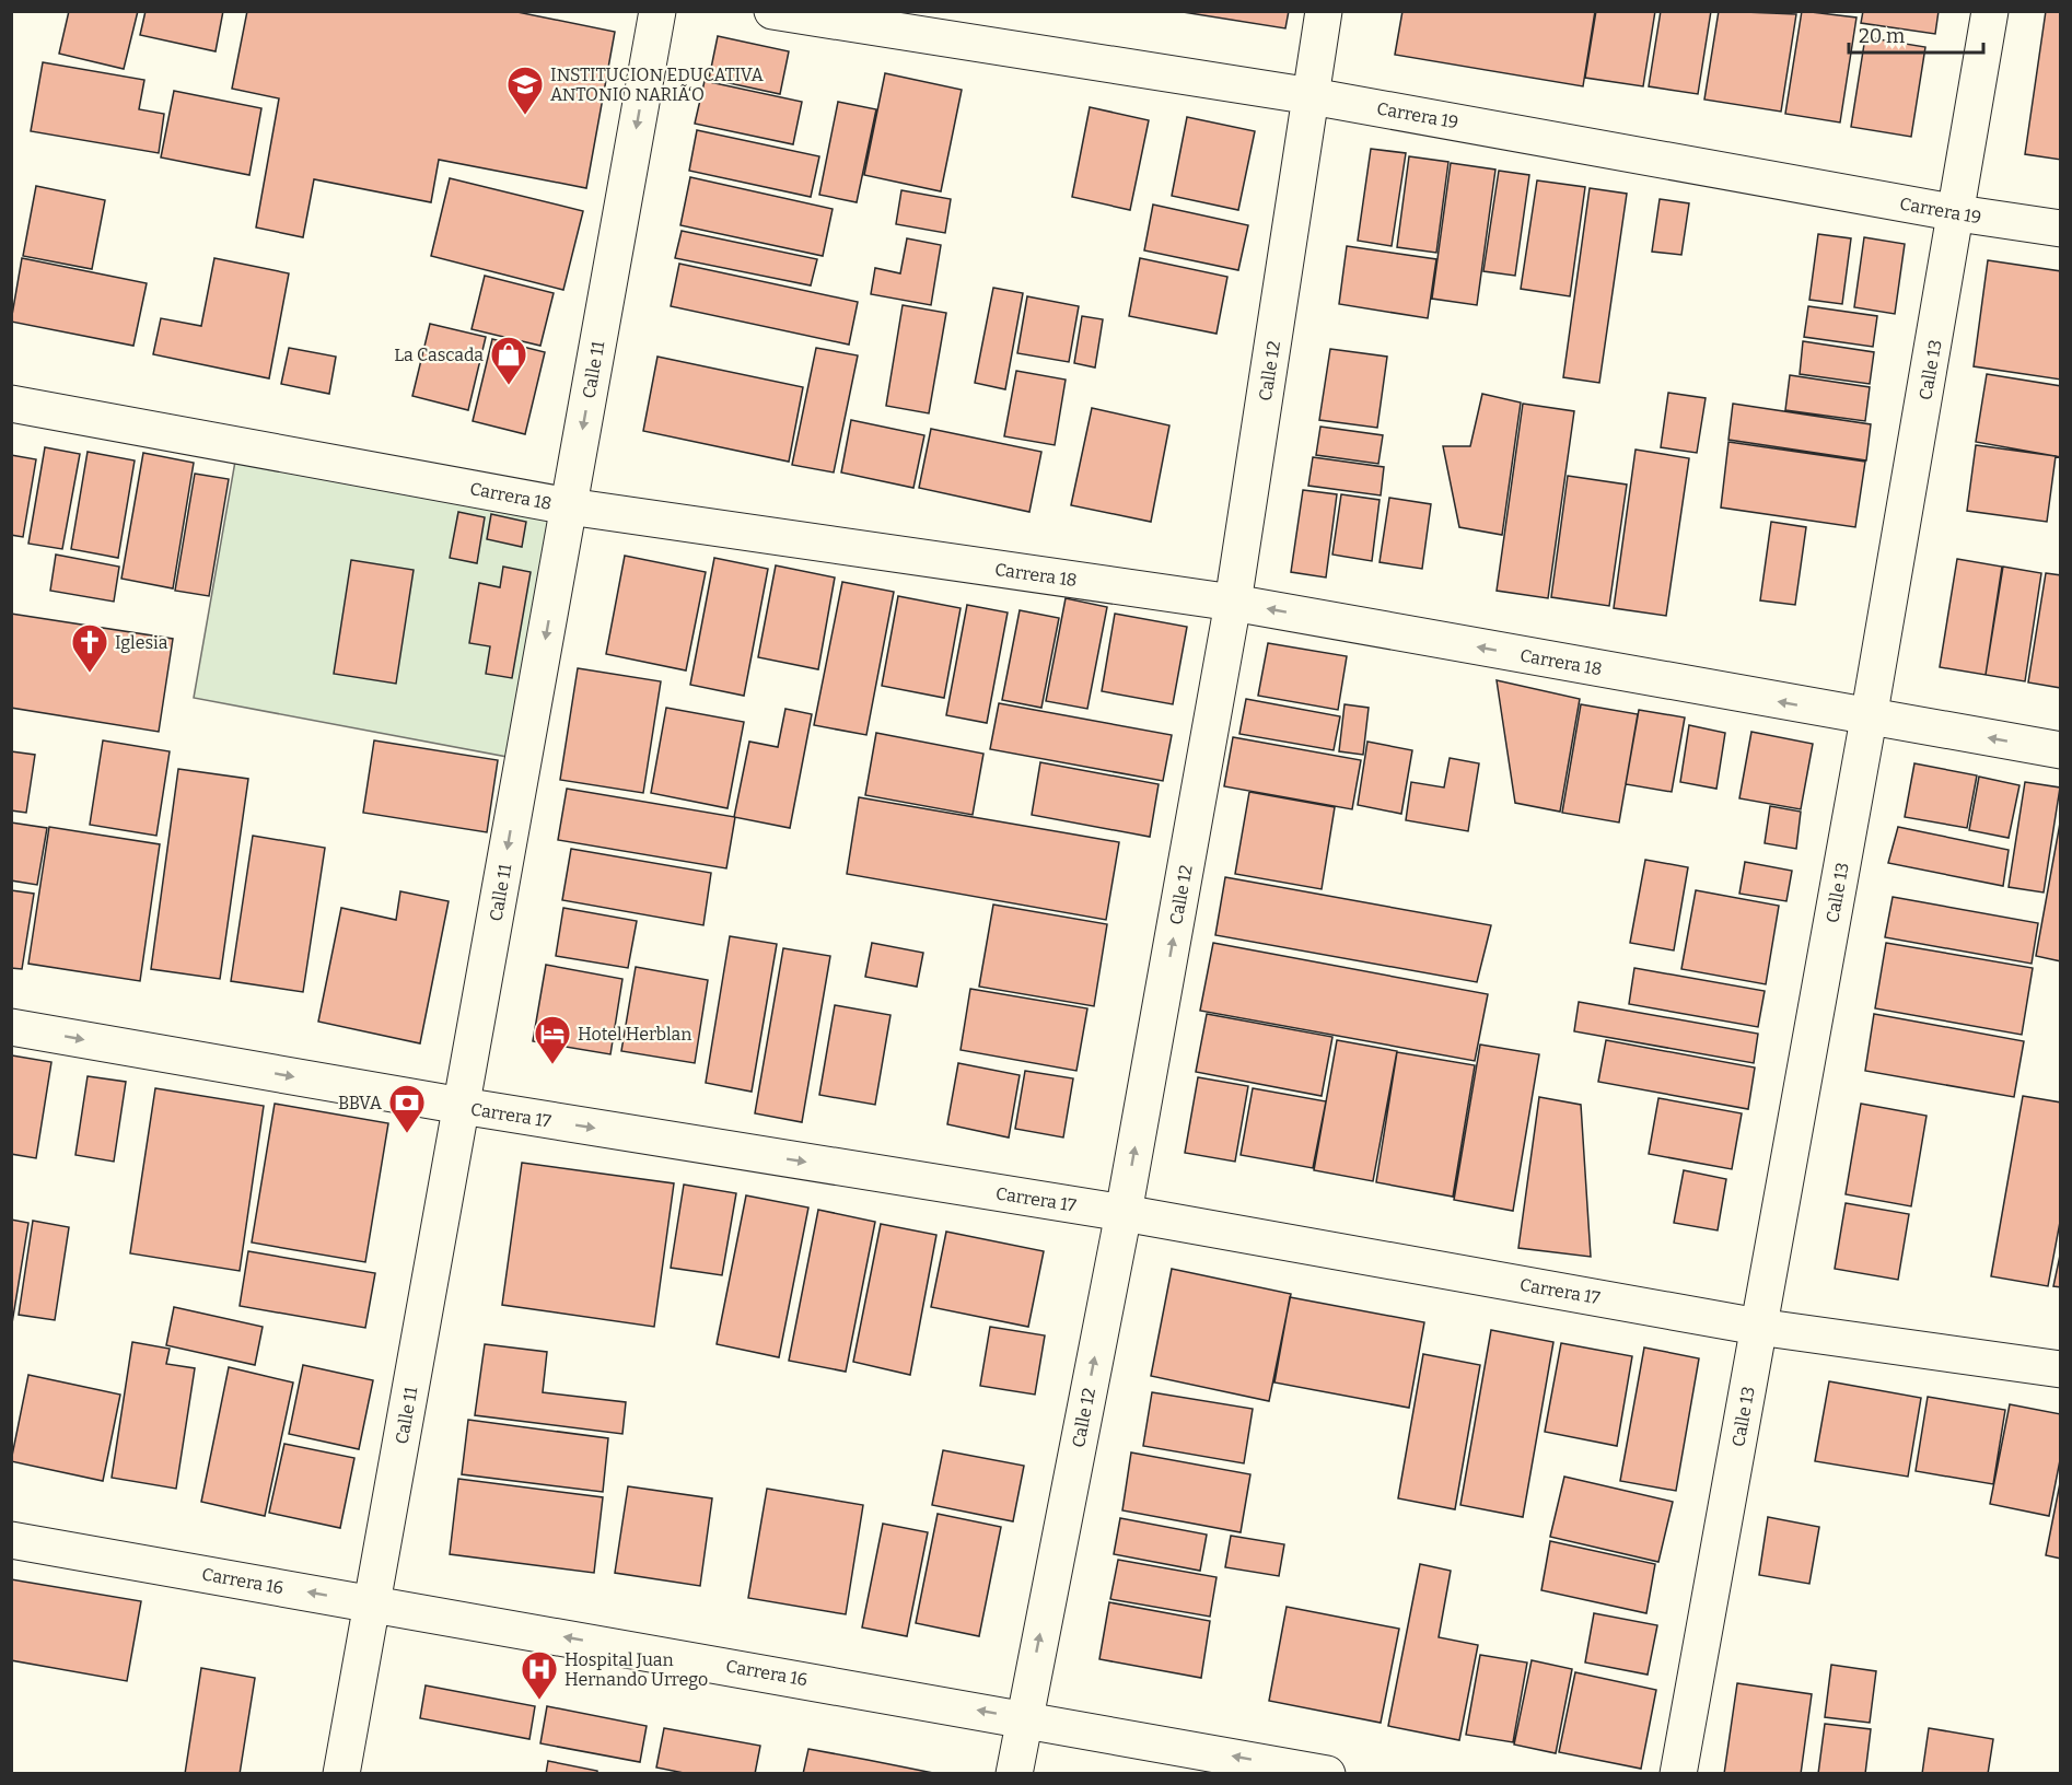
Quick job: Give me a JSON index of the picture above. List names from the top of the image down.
{
  "streets": {
    "street": [
      "Carrera 19",
      "Calle 11",
      "Calle 13",
      "Calle 12",
      "Carrera 18",
      "Carrera 17",
      "Carrera 16"
    ]
  },
  "crossings": [
    ["Carrera 19", "Calle 13"],
    ["Carrera 19", "Calle 12"],
    ["Calle 11", "Carrera 18"],
    ["Calle 11", "Carrera 17"],
    ["Calle 11", "Carrera 16"],
    ["Calle 13", "Carrera 18"],
    ["Calle 13", "Carrera 17"],
    ["Calle 12", "Carrera 18"],
    ["Calle 12", "Carrera 17"],
    ["Calle 12", "Carrera 16"]
  ],
  "one_way": [
    "Calle 11",
    "Calle 12",
    "Carrera 18",
    "Carrera 17",
    "Carrera 16"
  ],
  "places": {
    "school or university": ["INSTITUCION EDUCATIVA ANTONIO NARIÃ‘O"],
    "shop": ["La Cascada"],
    "church": ["Iglesia"],
    "hotel": ["Hotel Herblan"],
    "bank": ["BBVA"],
    "hospital": ["Hospital Juan Hernando Urrego"]
  },
  "scale_bar": "20 m"
}
